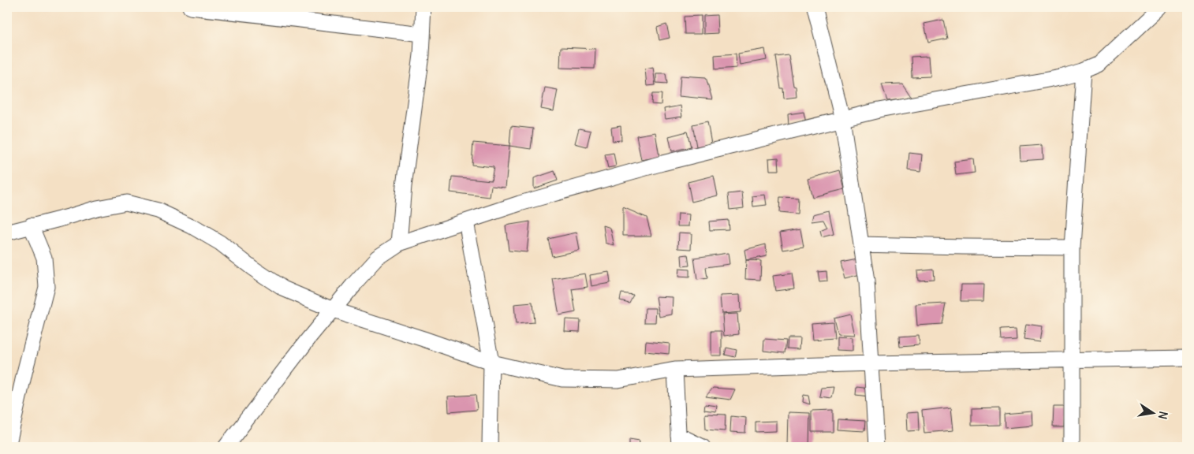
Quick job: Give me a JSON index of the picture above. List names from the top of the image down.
{
  "north": "right"
}
